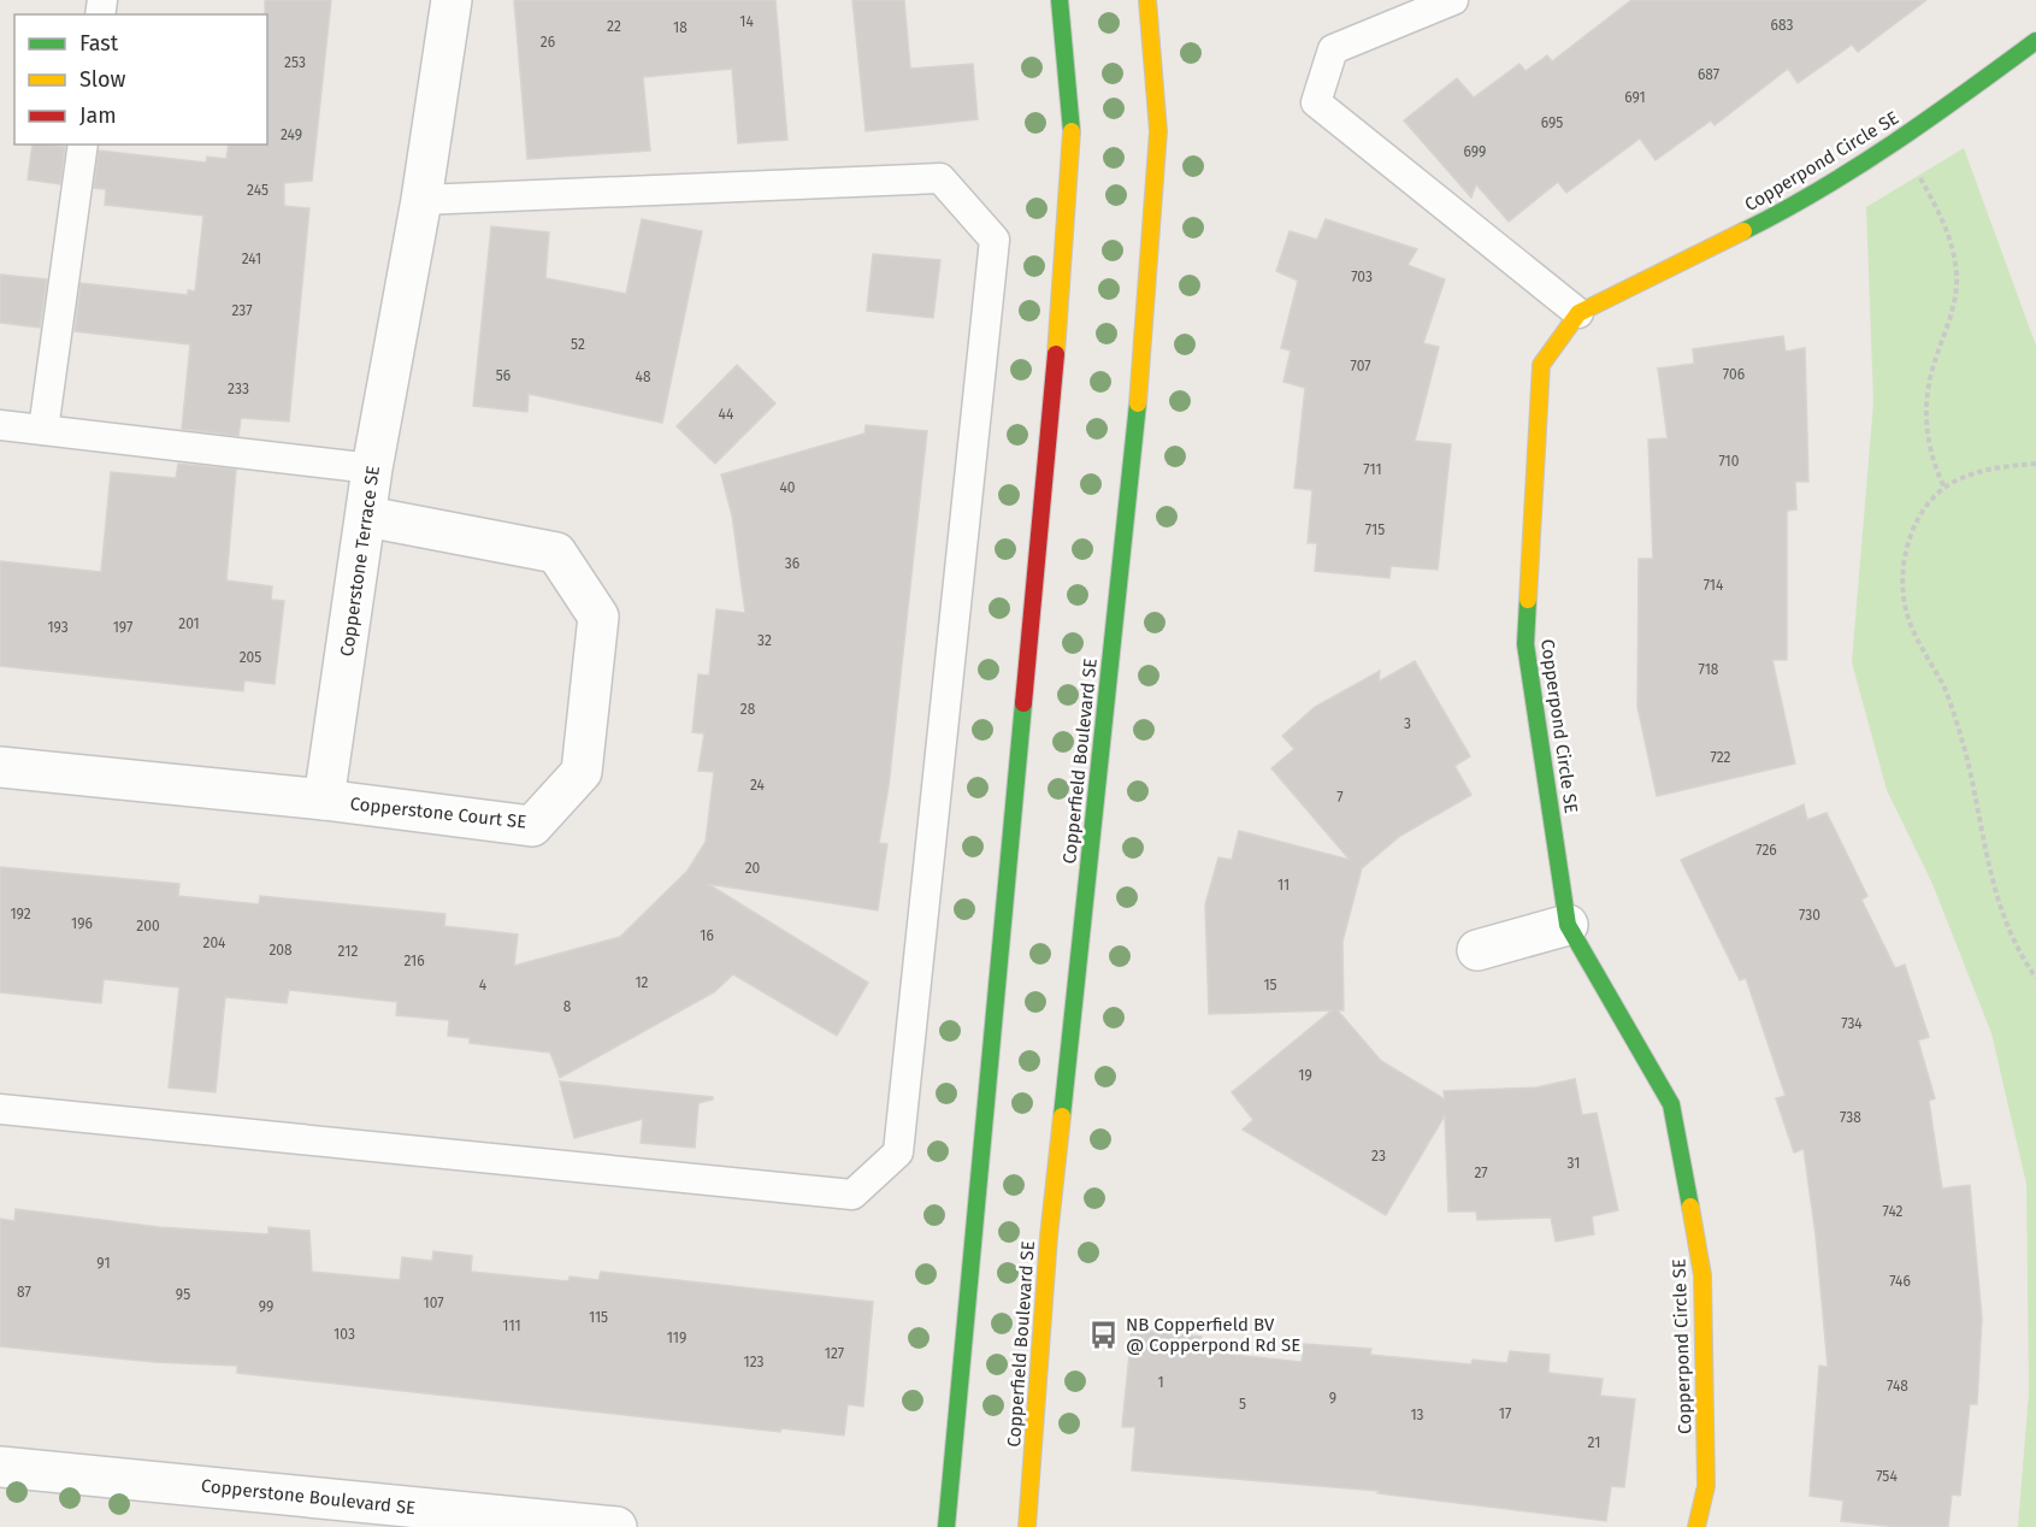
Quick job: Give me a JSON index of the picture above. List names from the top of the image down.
{
  "streets": {
    "street": [
      "Copperpond Circle SE",
      "Copperstone Terrace SE",
      "Copperfield Boulevard SE",
      "Copperstone Court SE",
      "Copperstone Boulevard SE"
    ]
  },
  "crossings": [
    ["Copperstone Terrace SE", "Copperstone Court SE"]
  ],
  "places": {
    "bus stop": ["NB Copperfield BV @ Copperpond Rd SE"]
  },
  "house_numbers": [
    "14",
    "683",
    "22",
    "18",
    "26",
    "253",
    "687",
    "691",
    "695",
    "249",
    "699",
    "245",
    "241",
    "703",
    "237",
    "52",
    "707",
    "706",
    "56",
    "48",
    "233",
    "44",
    "710",
    "711",
    "40",
    "715",
    "36",
    "714",
    "201",
    "193",
    "197",
    "32",
    "205",
    "718",
    "28",
    "3",
    "722",
    "24",
    "7",
    "726",
    "20",
    "11",
    "192",
    "730",
    "196",
    "200",
    "16",
    "204",
    "208",
    "212",
    "216",
    "12",
    "4",
    "15",
    "8",
    "734",
    "19",
    "738",
    "23",
    "31",
    "27",
    "742",
    "91",
    "746",
    "87",
    "95",
    "107",
    "99",
    "115",
    "111",
    "103",
    "119",
    "127",
    "123",
    "1",
    "748",
    "9",
    "5",
    "17",
    "13",
    "21",
    "754"
  ],
  "legend": ["Fast", "Slow", "Jam"]
}
